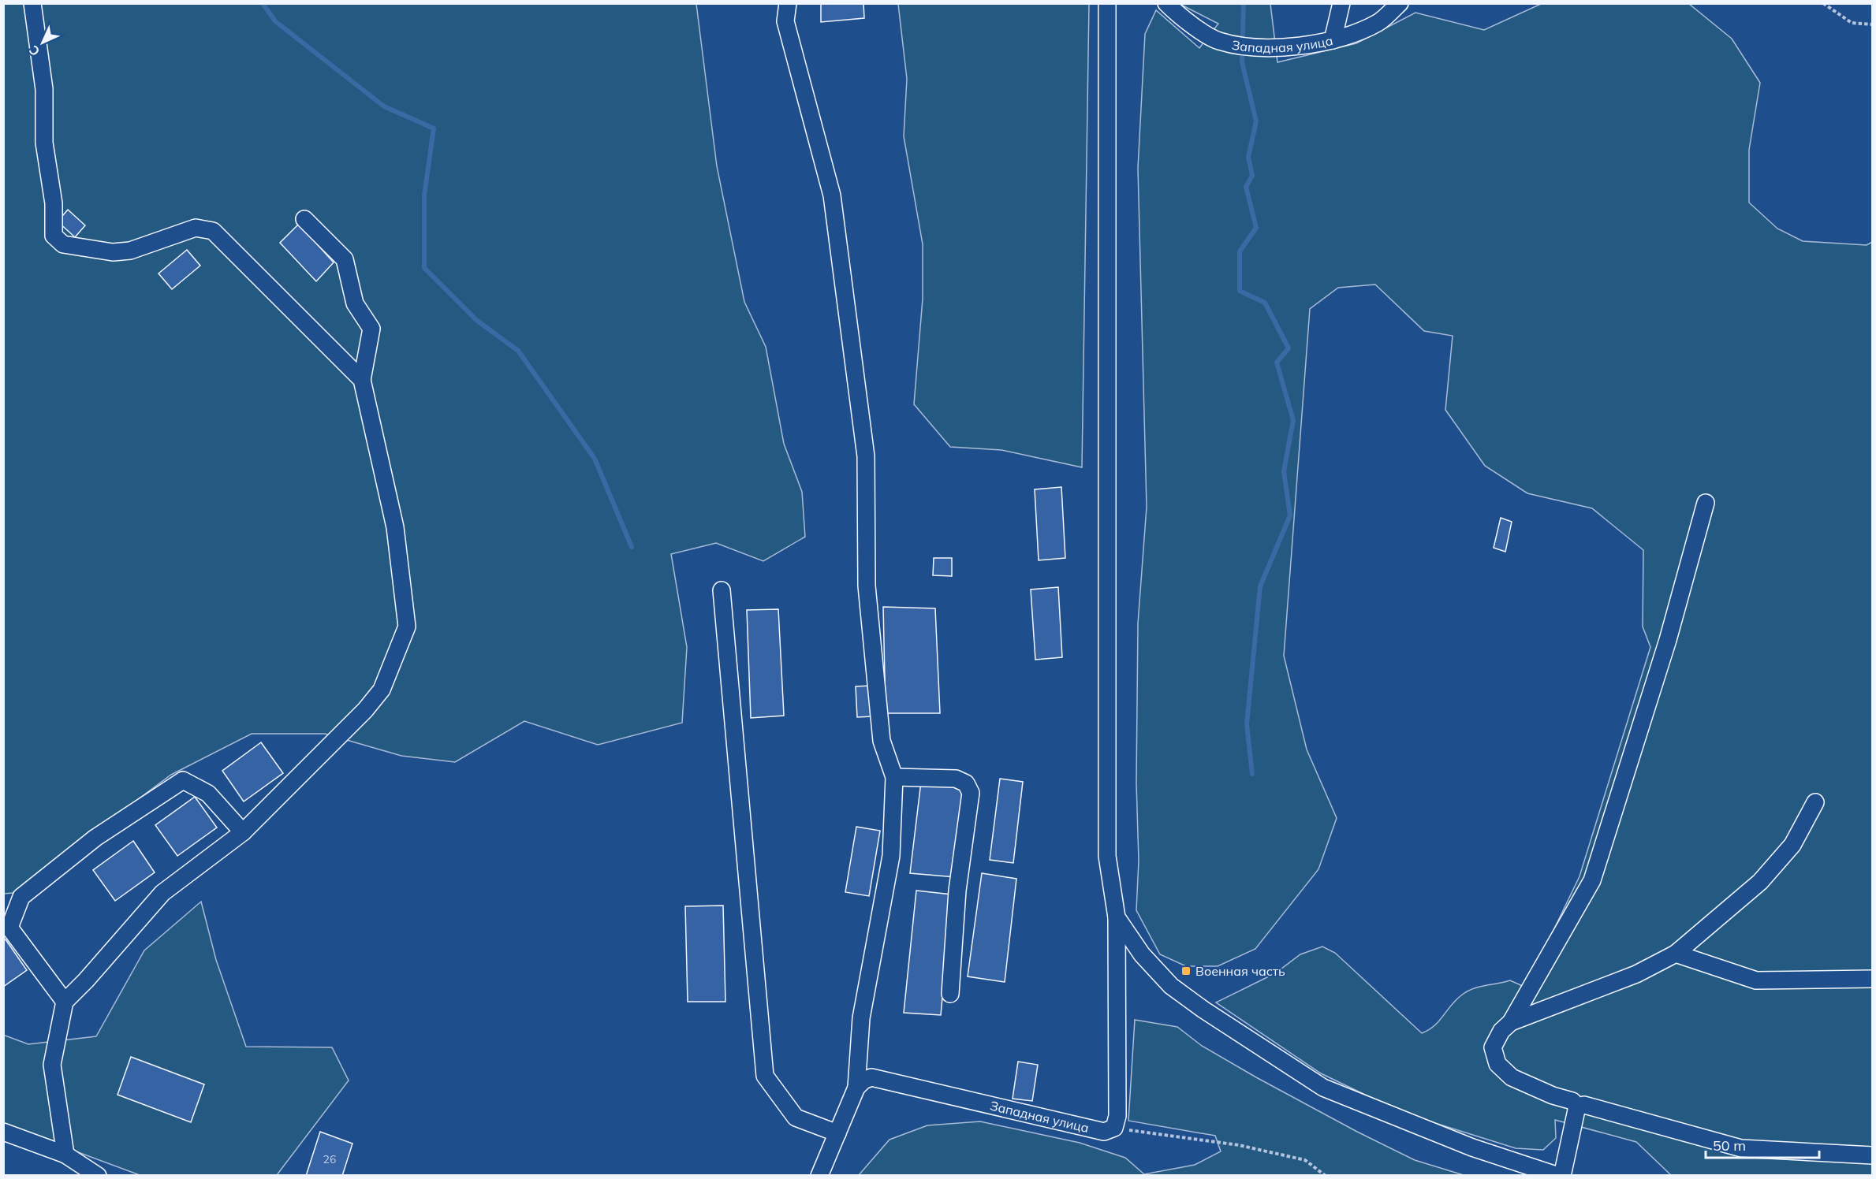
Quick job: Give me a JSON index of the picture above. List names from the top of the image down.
{
  "streets": {
    "street": ["Западная улица"]
  },
  "places": {
    "transit": ["Военная часть"]
  },
  "house_numbers": ["26"],
  "scale_bar": "50 m",
  "north": "bottom left"
}
